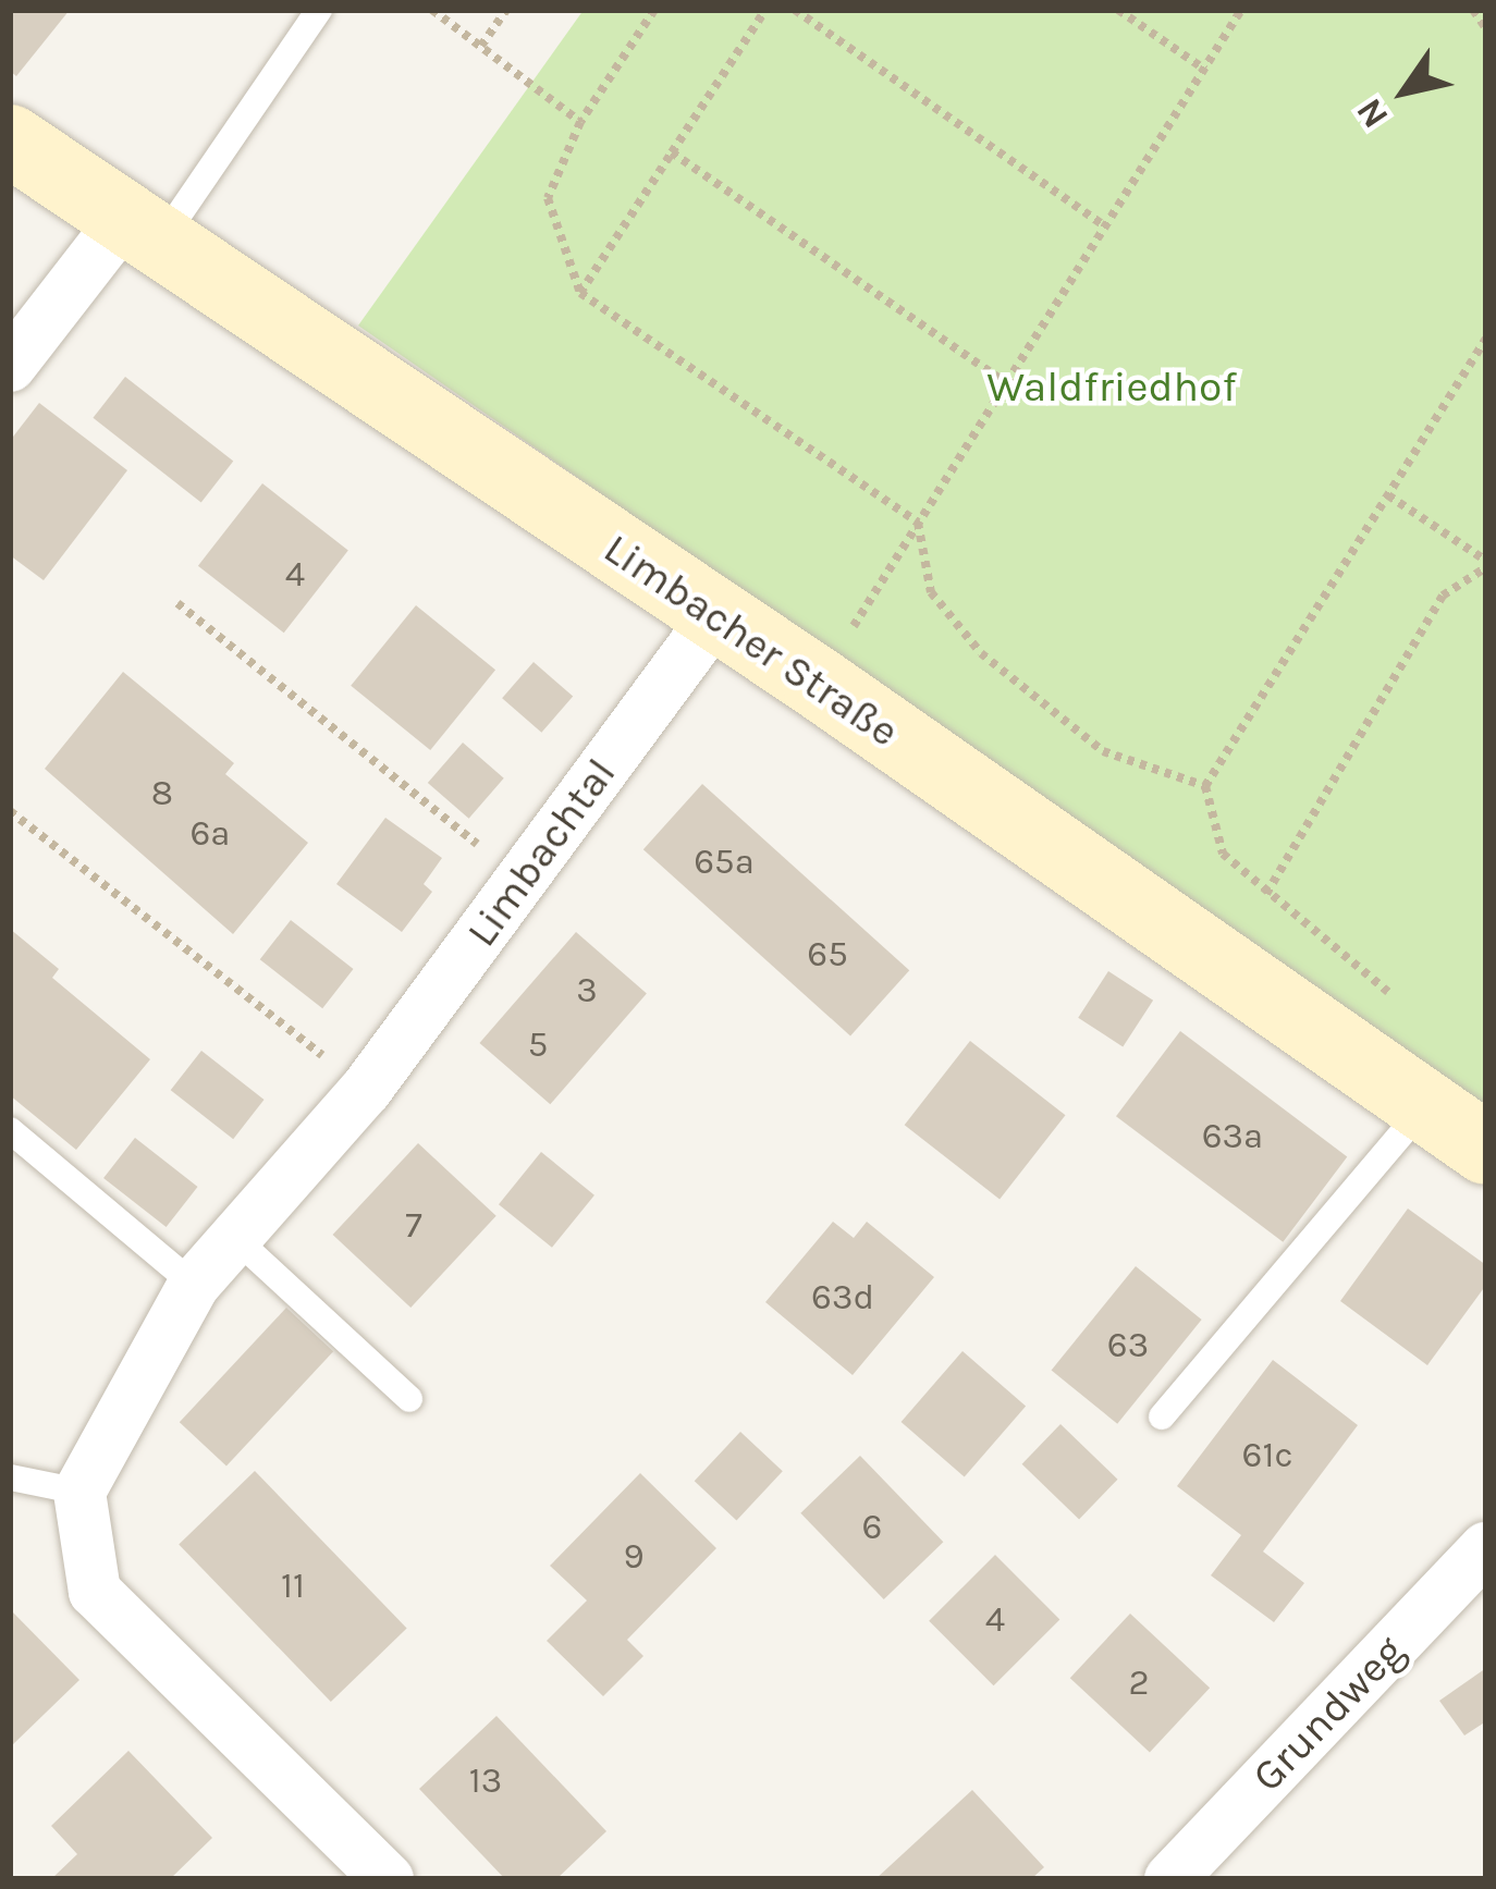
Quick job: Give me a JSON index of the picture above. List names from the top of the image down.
{
  "streets": {
    "main road": ["Limbacher Straße"],
    "street": ["Limbachtal", "Grundweg"]
  },
  "crossings": [
    ["Limbacher Straße", "Limbachtal"]
  ],
  "parks": ["Waldfriedhof"],
  "house_numbers": [
    "4",
    "8",
    "6a",
    "65a",
    "65",
    "3",
    "5",
    "63a",
    "7",
    "63d",
    "63",
    "61c",
    "6",
    "9",
    "11",
    "4",
    "2",
    "13"
  ],
  "north": "bottom left"
}
